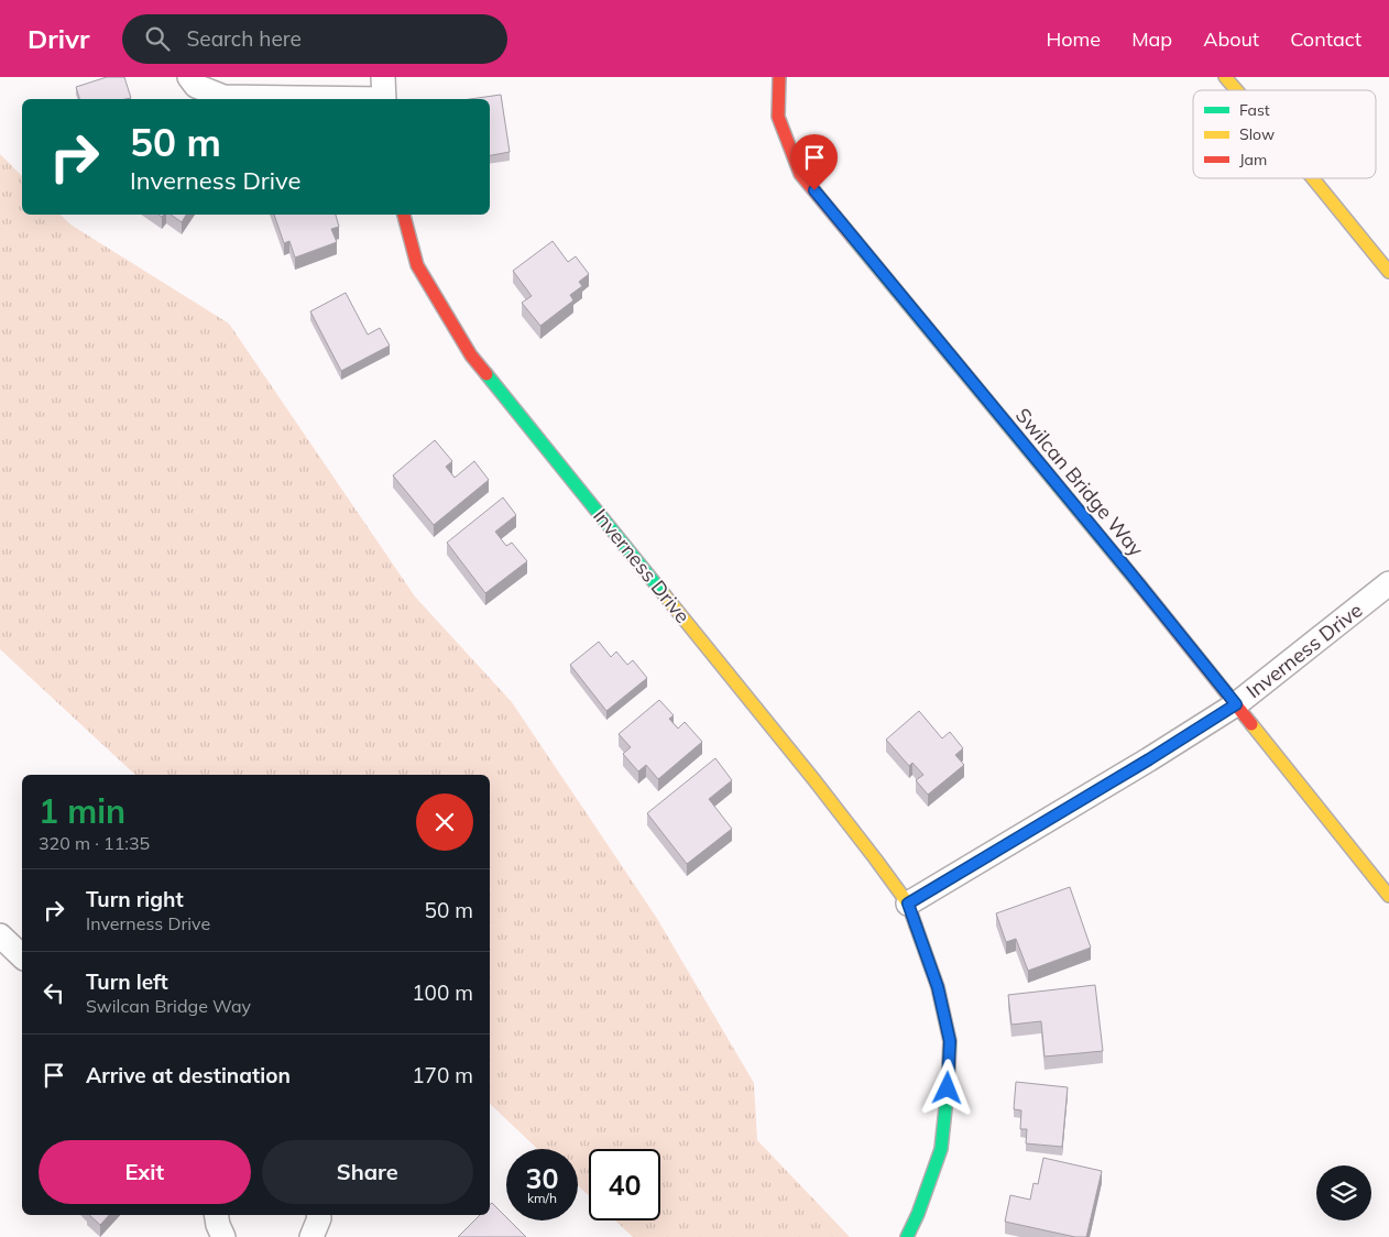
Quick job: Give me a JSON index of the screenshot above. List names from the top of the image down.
{
  "streets": {
    "street": ["Swilcan Bridge Way", "Inverness Drive"]
  },
  "crossings": [
    ["Swilcan Bridge Way", "Inverness Drive"]
  ],
  "legend": ["Fast", "Slow", "Jam"],
  "page": {
    "header": "Drivr",
    "search": "Search here",
    "nav": [
      "Home",
      "Map",
      "About",
      "Contact"
    ],
    "turn": ["50 m", "Inverness Drive"],
    "heading": ["1 min", "320 m · 11:35"],
    "list": [
      {
        "name": "Turn right",
        "note": "Inverness Drive",
        "value": "50 m"
      },
      {
        "name": "Turn left",
        "note": "Swilcan Bridge Way",
        "value": "100 m"
      },
      {
        "name": "Arrive at destination",
        "value": "170 m"
      }
    ],
    "buttons": ["Exit", "Share"],
    "speed": "30 km/h",
    "limit": "40"
  }
}
